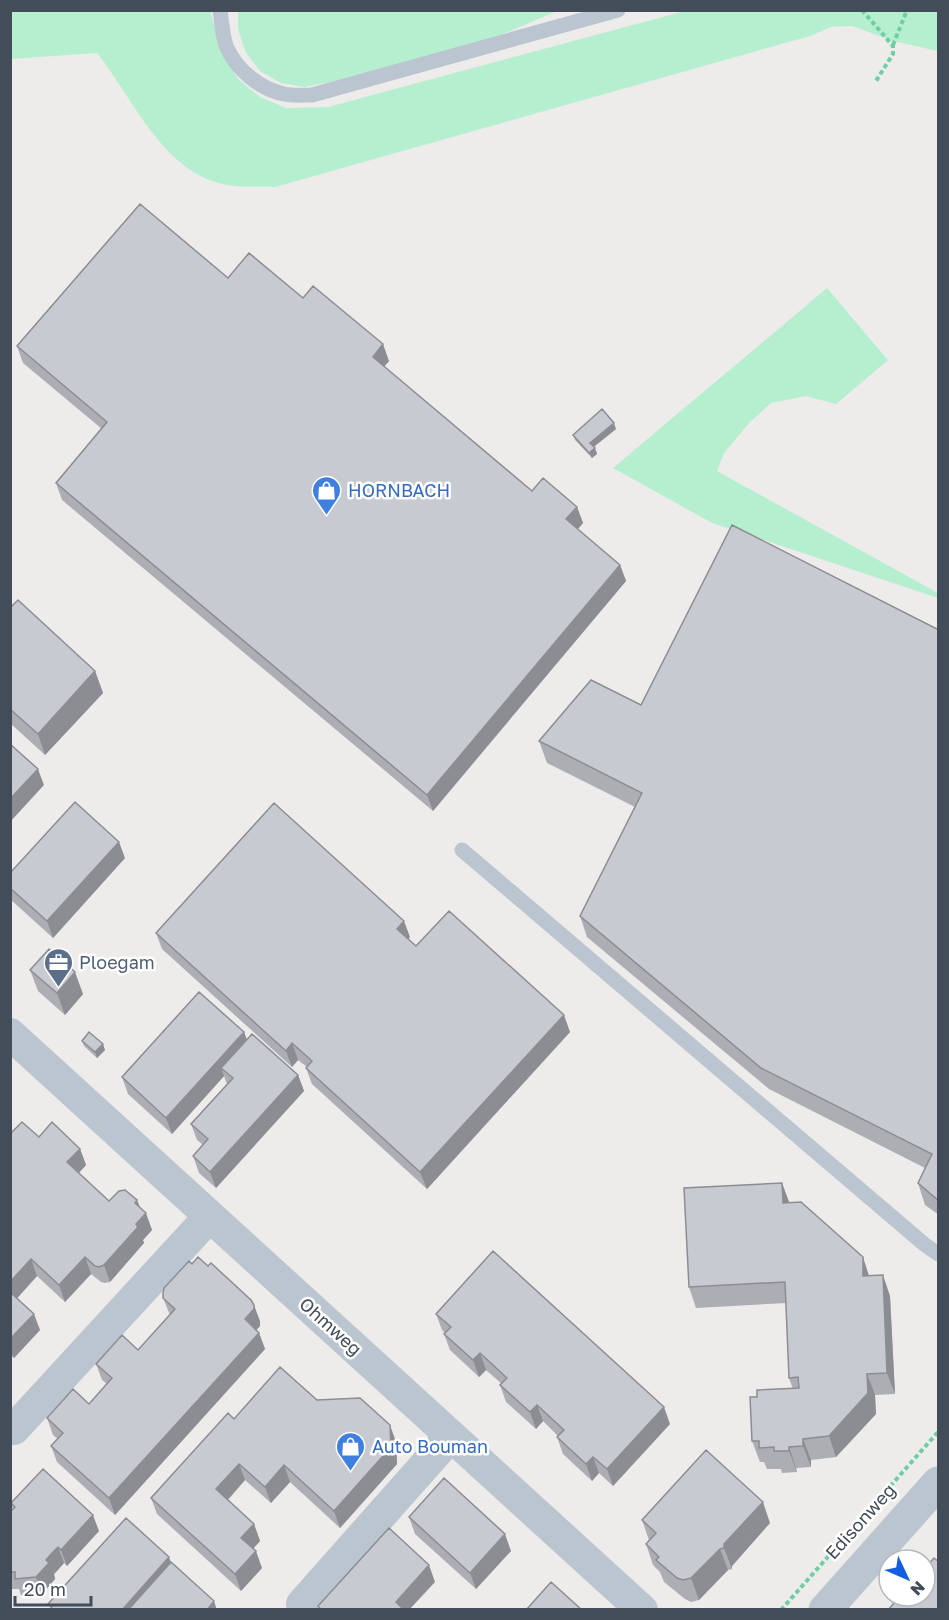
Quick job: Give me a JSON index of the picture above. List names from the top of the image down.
{
  "streets": {
    "street": ["Ohmweg", "Edisonweg"]
  },
  "places": {
    "shop": ["HORNBACH", "Auto Bouman"],
    "office": ["Ploegam"]
  },
  "scale_bar": "20 m",
  "north": "bottom right"
}
